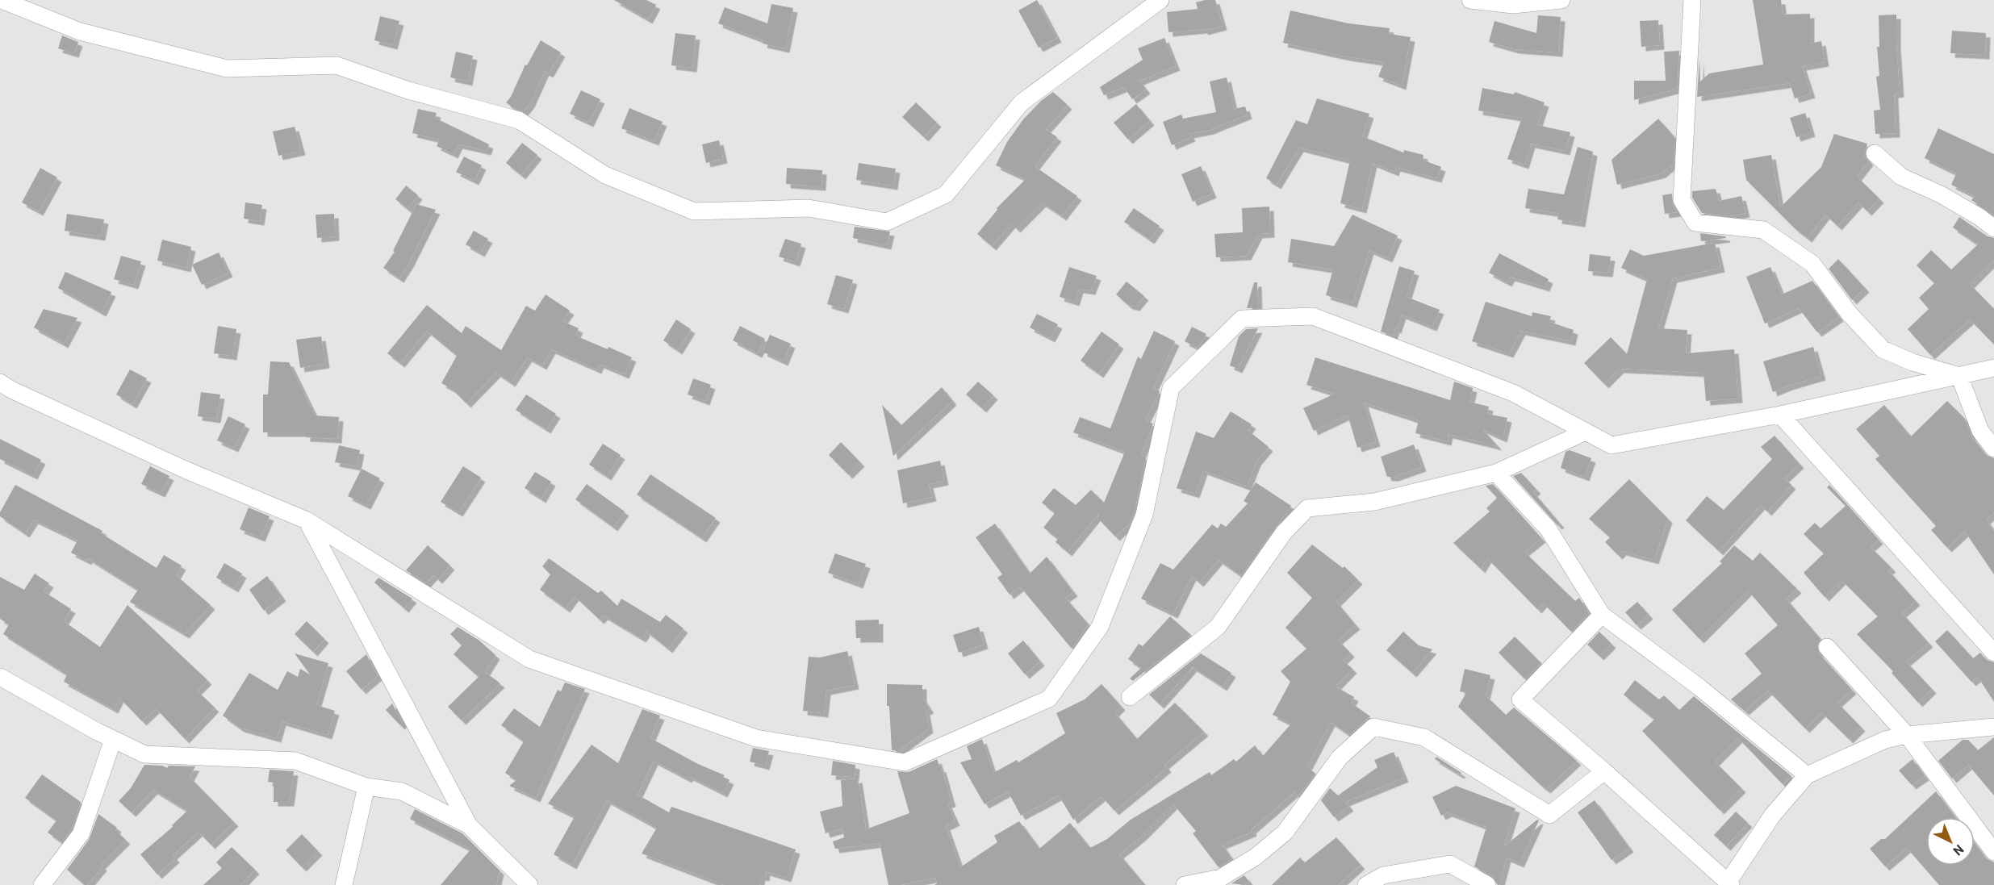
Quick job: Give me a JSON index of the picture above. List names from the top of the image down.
{
  "north": "bottom right"
}
